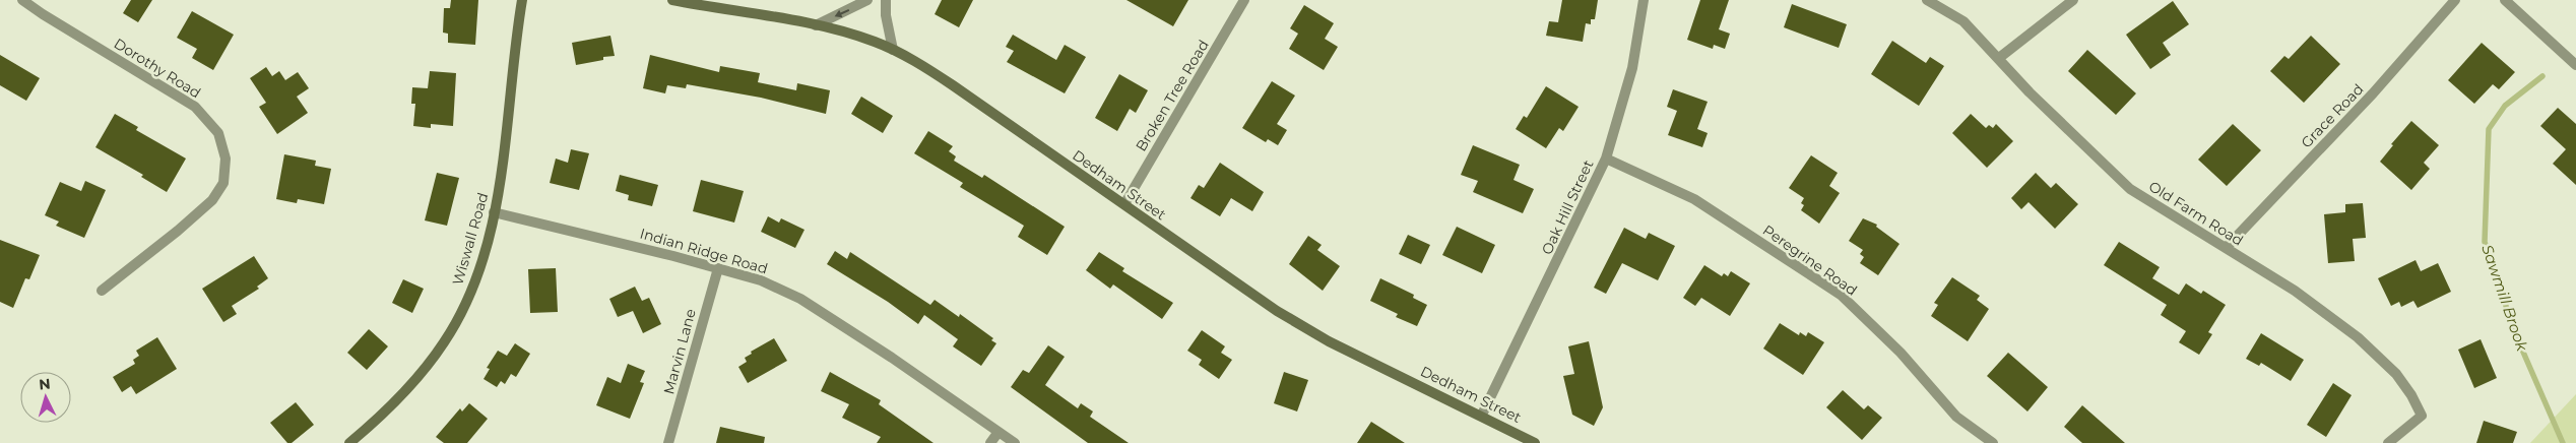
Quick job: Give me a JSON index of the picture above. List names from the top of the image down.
{
  "streets": {
    "street": [
      "Dorothy Road",
      "Broken Tree Road",
      "Grace Road",
      "Dedham Street",
      "Oak Hill Street",
      "Old Farm Road",
      "Wiswall Road",
      "Indian Ridge Road",
      "Peregrine Road",
      "Marvin Lane"
    ]
  },
  "crossings": [
    ["Broken Tree Road", "Dedham Street"],
    ["Grace Road", "Old Farm Road"],
    ["Dedham Street", "Oak Hill Street"],
    ["Oak Hill Street", "Peregrine Road"],
    ["Wiswall Road", "Indian Ridge Road"],
    ["Indian Ridge Road", "Marvin Lane"]
  ],
  "water": ["Sawmill Brook"],
  "north": "top"
}
